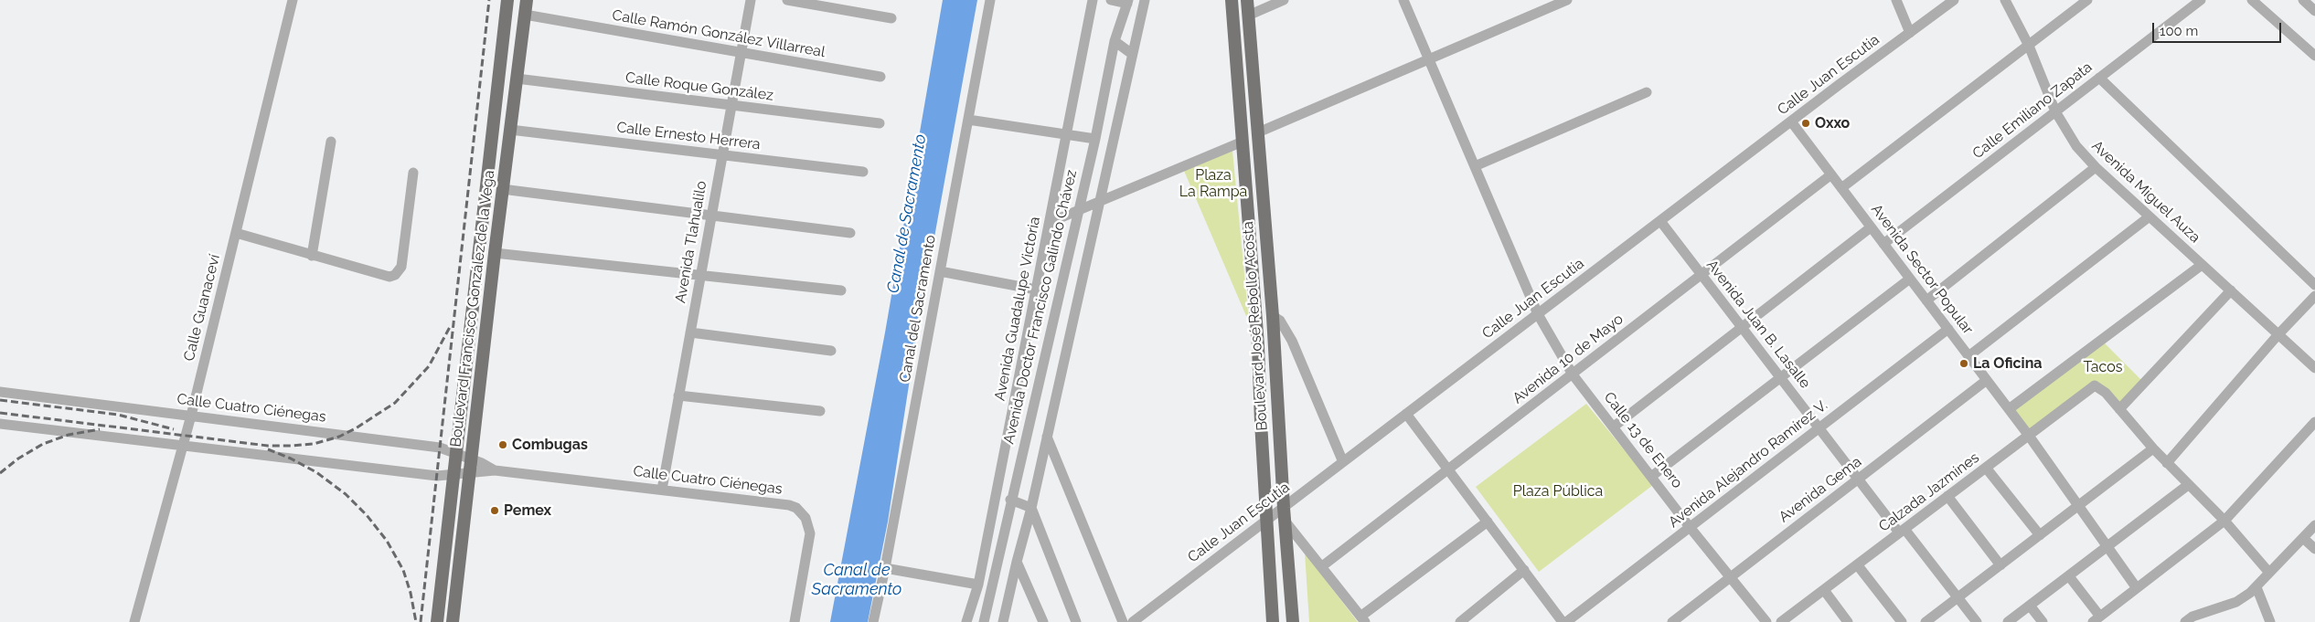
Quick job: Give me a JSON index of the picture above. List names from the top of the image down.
{
  "streets": {
    "main road": ["Boulevard Francisco González de la Vega", "Boulevard José Rebollo Acosta"],
    "street": [
      "Calle Ramón González Villarreal",
      "Calle Juan Escutia",
      "Calle Roque González",
      "Calle Emiliano Zapata",
      "Calle Ernesto Herrera",
      "Avenida Miguel Auza",
      "Avenida Tlahualilo",
      "Avenida Sector Popular",
      "Avenida Doctor Francisco Galindo Chávez",
      "Calle Guanaceví",
      "Canal del Sacramento",
      "Avenida Guadalupe Victoria",
      "Avenida Juan B. Lasalle",
      "Avenida 10 de Mayo",
      "Calle Cuatro Ciénegas",
      "Calle 13 de Enero",
      "Avenida Alejandro Ramírez V.",
      "Avenida Gema",
      "Calzada Jazmines"
    ]
  },
  "crossings": [
    ["Calle Ramón González Villarreal", "Avenida Tlahualilo"],
    ["Calle Ramón González Villarreal", "Boulevard Francisco González de la Vega"],
    ["Calle Juan Escutia", "Avenida Sector Popular"],
    ["Calle Juan Escutia", "Avenida Juan B. Lasalle"],
    ["Calle Juan Escutia", "Boulevard José Rebollo Acosta"],
    ["Calle Juan Escutia", "Calle 13 de Enero"],
    ["Calle Roque González", "Avenida Tlahualilo"],
    ["Calle Roque González", "Boulevard Francisco González de la Vega"],
    ["Calle Emiliano Zapata", "Avenida Miguel Auza"],
    ["Calle Emiliano Zapata", "Avenida Sector Popular"],
    ["Calle Ernesto Herrera", "Avenida Tlahualilo"],
    ["Calle Ernesto Herrera", "Boulevard Francisco González de la Vega"],
    ["Avenida Tlahualilo", "Calle Cuatro Ciénegas"],
    ["Avenida Sector Popular", "Avenida 10 de Mayo"],
    ["Avenida Sector Popular", "Avenida Alejandro Ramírez V."],
    ["Avenida Sector Popular", "Avenida Gema"],
    ["Avenida Sector Popular", "Calzada Jazmines"],
    ["Calle Guanaceví", "Calle Cuatro Ciénegas"],
    ["Boulevard Francisco González de la Vega", "Calle Cuatro Ciénegas"],
    ["Avenida Juan B. Lasalle", "Avenida 10 de Mayo"],
    ["Avenida Juan B. Lasalle", "Avenida Alejandro Ramírez V."],
    ["Avenida Juan B. Lasalle", "Avenida Gema"],
    ["Avenida Juan B. Lasalle", "Calzada Jazmines"],
    ["Avenida 10 de Mayo", "Calle 13 de Enero"],
    ["Calle 13 de Enero", "Avenida Alejandro Ramírez V."],
    ["Calle 13 de Enero", "Avenida Gema"]
  ],
  "water": ["Canal de Sacramento"],
  "parks": ["Plaza La Rampa", "Tacos", "Plaza Pública"],
  "places": [
    "Oxxo",
    "La Oficina",
    "Combugas",
    "Pemex"
  ],
  "scale_bar": "100 m"
}
